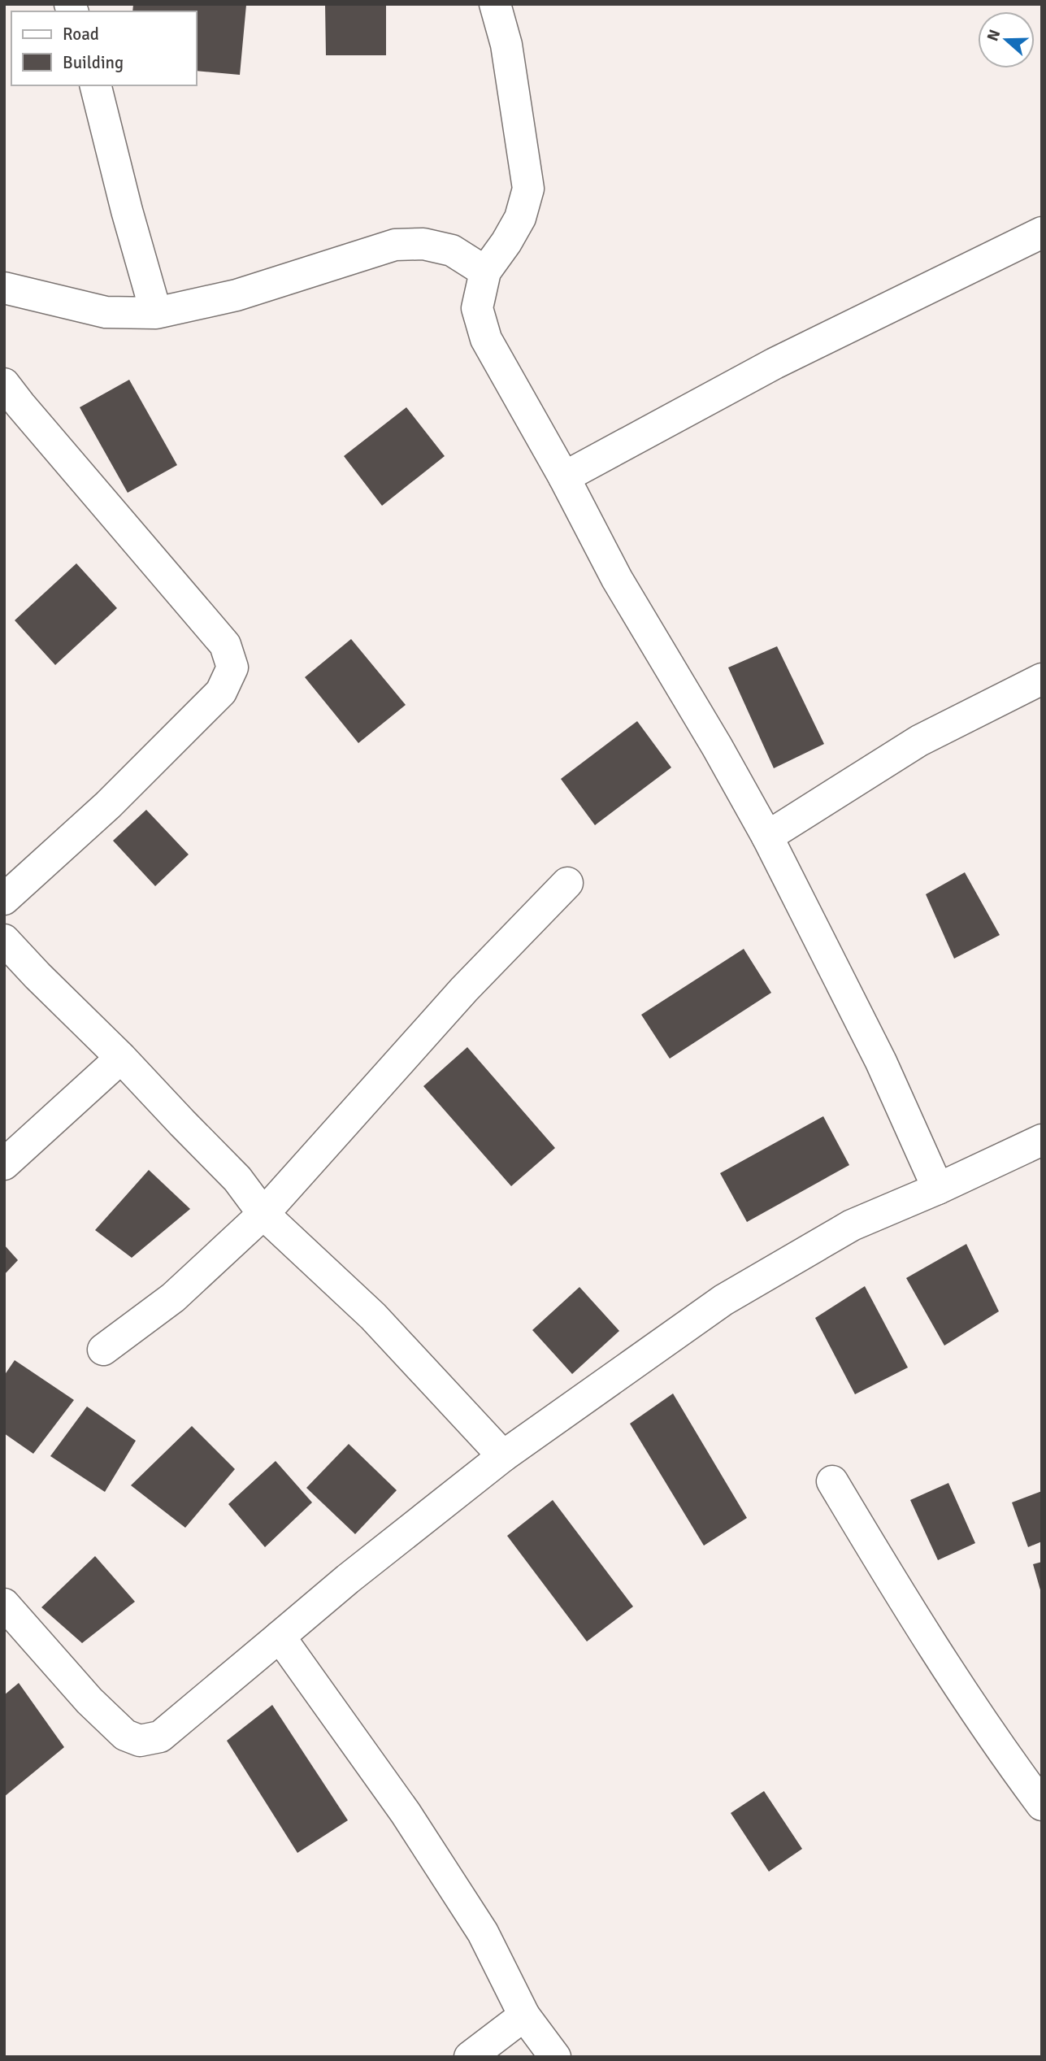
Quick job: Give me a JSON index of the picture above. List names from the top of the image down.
{
  "legend": ["Road", "Building"],
  "north": "left"
}
